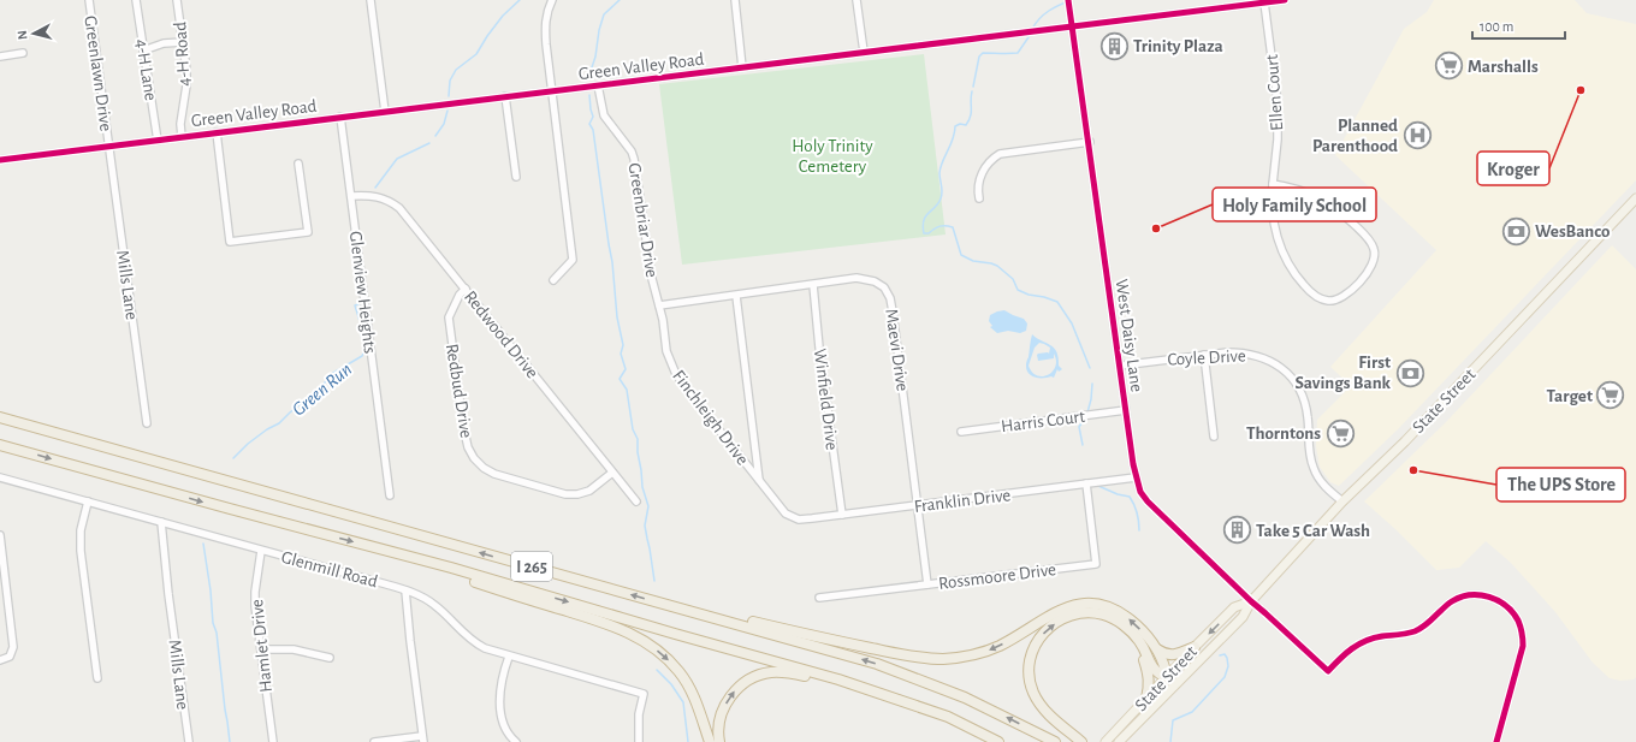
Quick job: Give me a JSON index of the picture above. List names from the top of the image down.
{
  "streets": {
    "highway": ["I 265"],
    "main road": ["State Street"],
    "street": [
      "4-H Road",
      "Green Valley Road",
      "4-H Lane",
      "Greenlawn Drive",
      "Ellen Court",
      "Greenbriar Drive",
      "Mills Lane",
      "Glenview Heights",
      "Redwood Drive",
      "West Daisy Lane",
      "Maevi Drive",
      "Coyle Drive",
      "Redbud Drive",
      "Winfield Drive",
      "Finchleigh Drive",
      "Harris Court",
      "Franklin Drive",
      "Glenmill Road",
      "Rossmoore Drive",
      "Hamlet Drive"
    ]
  },
  "crossings": [
    ["4-H Road", "Green Valley Road"],
    ["Green Valley Road", "4-H Lane"],
    ["Green Valley Road", "Greenlawn Drive"],
    ["Green Valley Road", "Ellen Court"],
    ["Green Valley Road", "Greenbriar Drive"],
    ["Green Valley Road", "Mills Lane"],
    ["Green Valley Road", "Glenview Heights"],
    ["Green Valley Road", "West Daisy Lane"],
    ["Greenlawn Drive", "Mills Lane"],
    ["Greenbriar Drive", "Maevi Drive"],
    ["Greenbriar Drive", "Finchleigh Drive"],
    ["Mills Lane", "Glenmill Road"],
    ["Glenview Heights", "Redwood Drive"],
    ["Redwood Drive", "Redbud Drive"],
    ["West Daisy Lane", "Coyle Drive"],
    ["West Daisy Lane", "State Street"],
    ["West Daisy Lane", "Harris Court"],
    ["West Daisy Lane", "Franklin Drive"],
    ["Maevi Drive", "Winfield Drive"],
    ["Maevi Drive", "Finchleigh Drive"],
    ["Maevi Drive", "Franklin Drive"],
    ["Maevi Drive", "Rossmoore Drive"],
    ["Coyle Drive", "State Street"],
    ["Winfield Drive", "Franklin Drive"],
    ["Finchleigh Drive", "Franklin Drive"],
    ["Franklin Drive", "Rossmoore Drive"],
    ["Glenmill Road", "Hamlet Drive"]
  ],
  "water": ["Green Run"],
  "parks": ["Holy Trinity Cemetery"],
  "places": {
    "building": ["Trinity Plaza", "Take 5 Car Wash"],
    "supermarket": ["Marshalls", "Target", "Thorntons"],
    "other": ["Kroger", "Holy Family School", "The UPS Store"],
    "hospital": ["Planned Parenthood"],
    "bank": ["WesBanco", "First Savings Bank"]
  },
  "scale_bar": "100 m",
  "north": "left"
}
